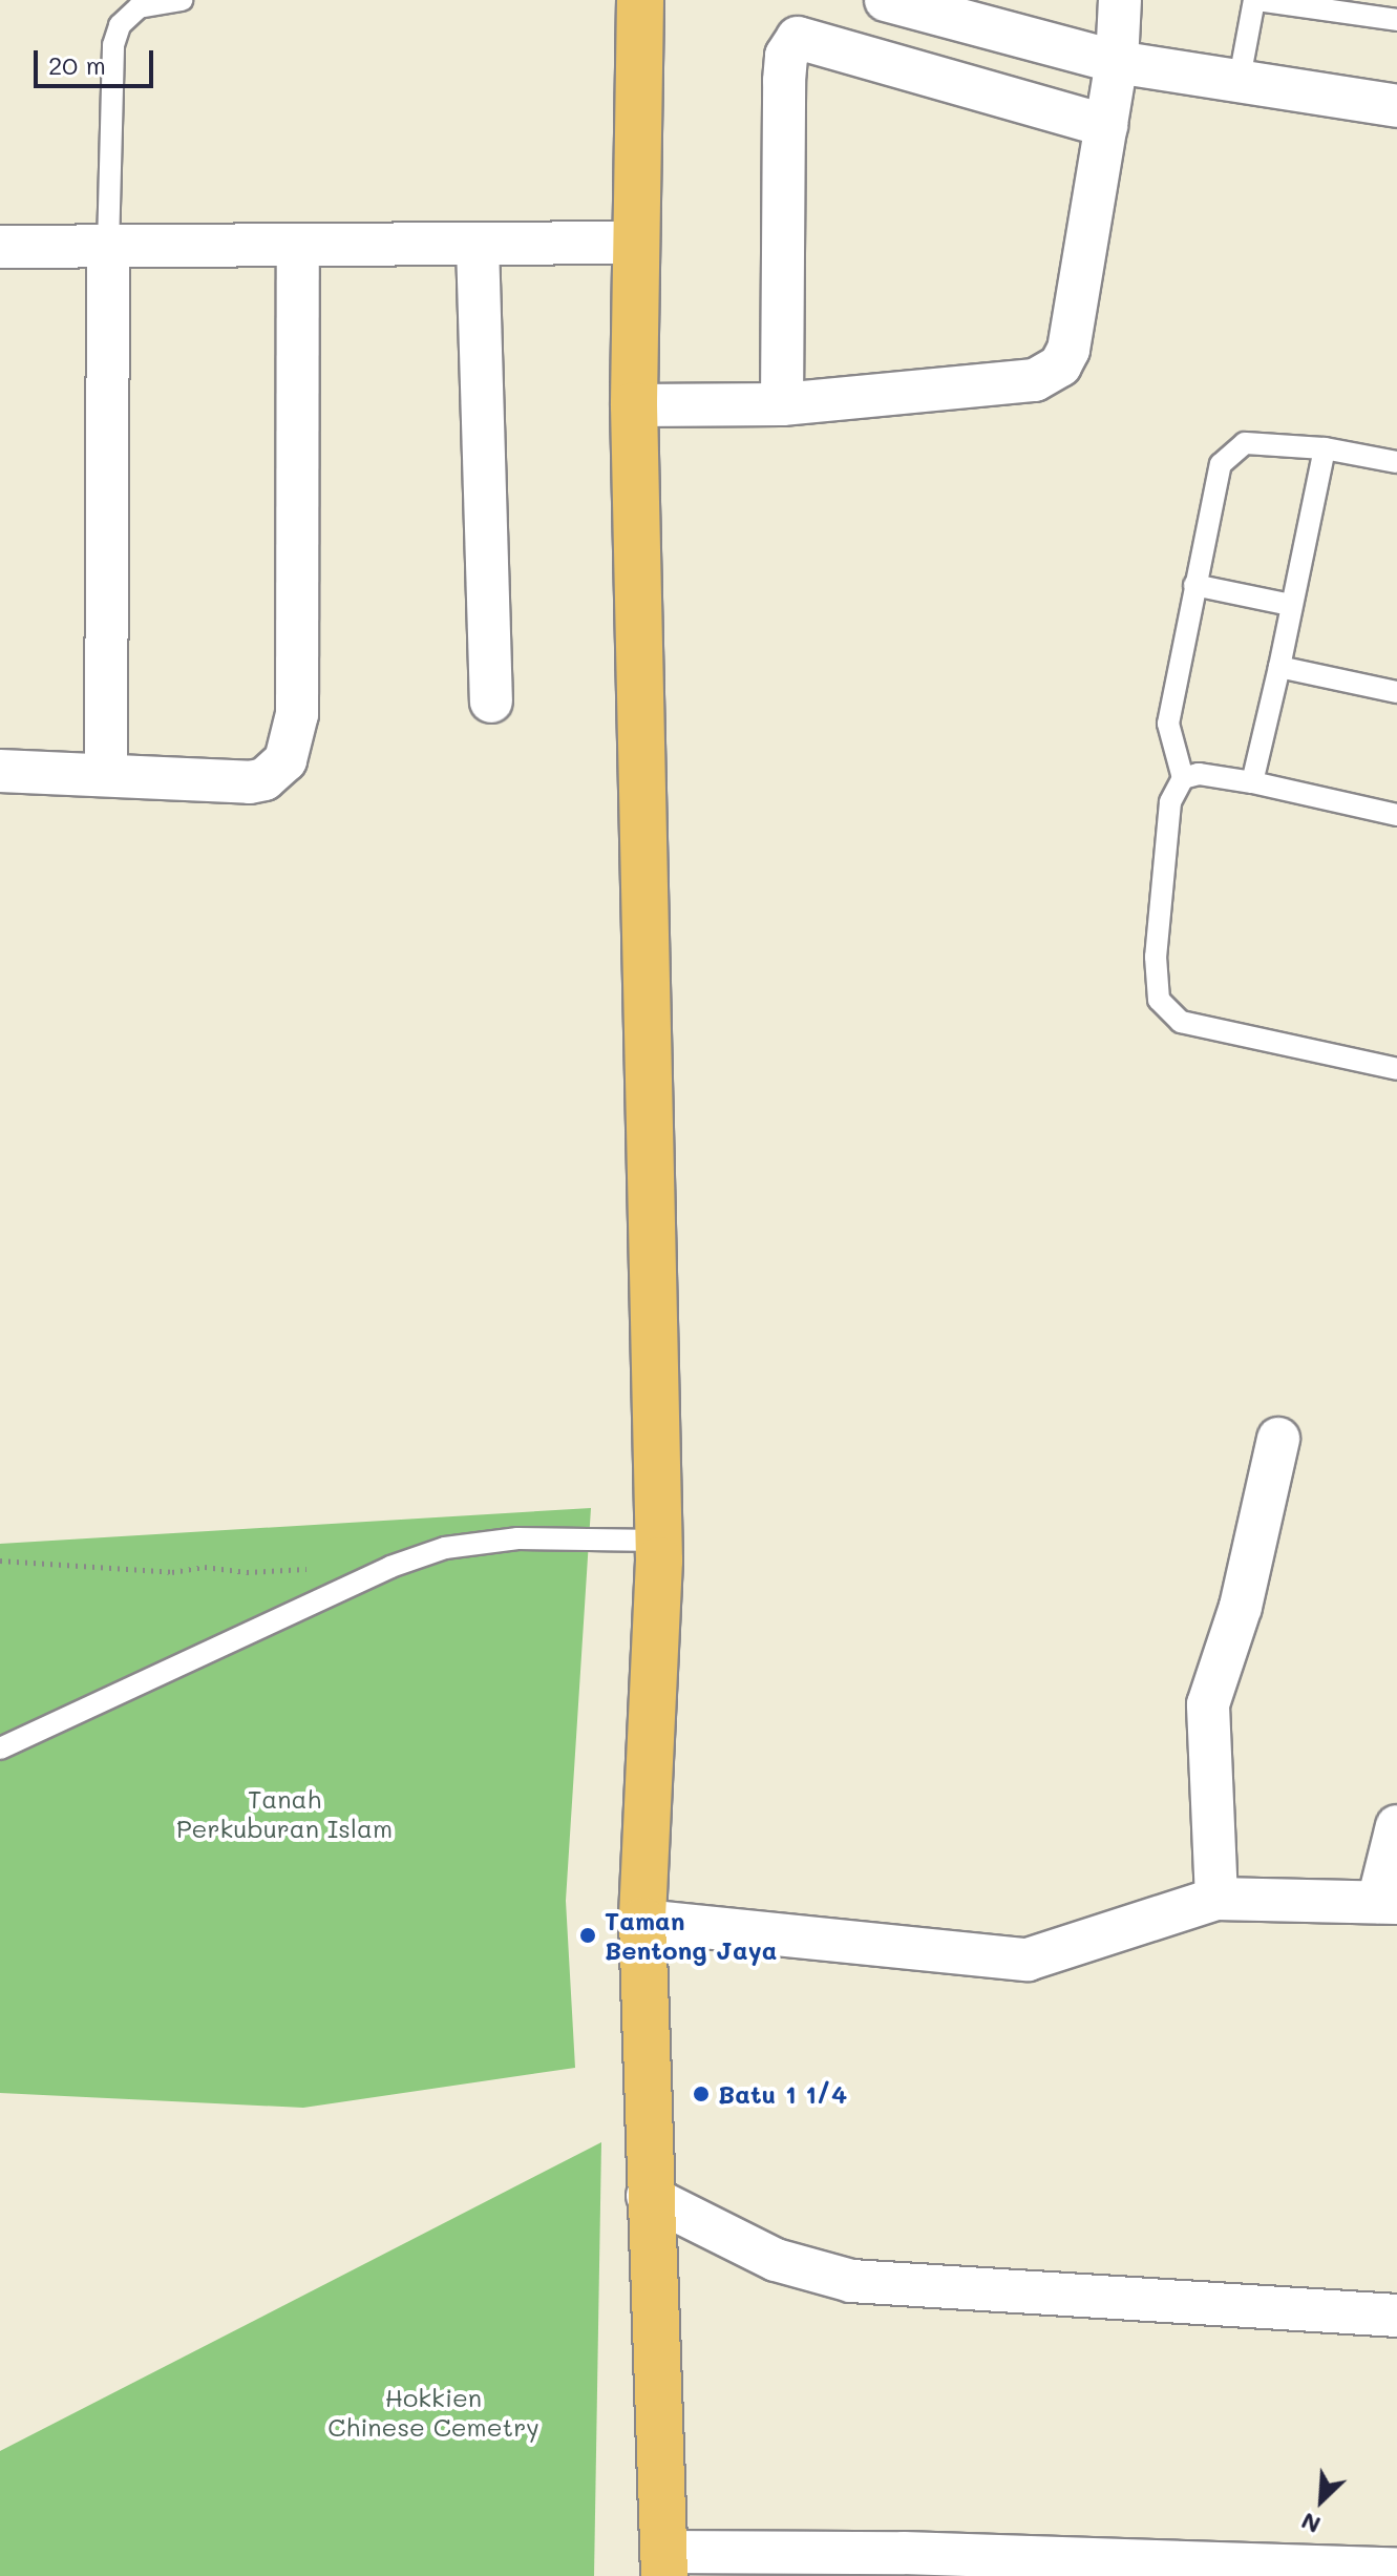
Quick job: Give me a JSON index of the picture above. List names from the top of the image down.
{
  "parks": ["Tanah Perkuburan Islam", "Hokkien Chinese Cemetry"],
  "places": ["Taman Bentong Jaya", "Batu 1 1/4"],
  "scale_bar": "20 m",
  "north": "bottom left"
}
